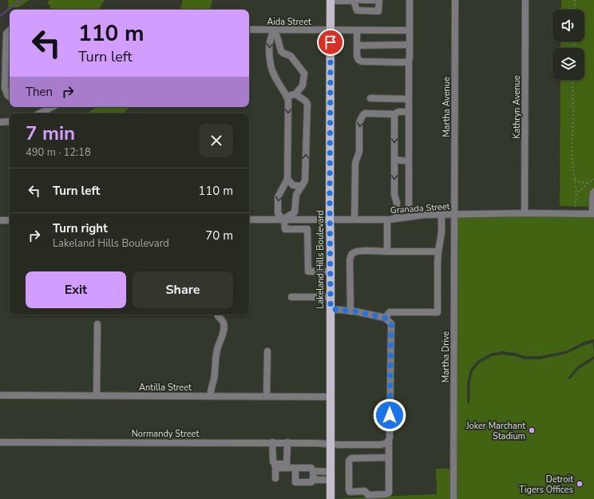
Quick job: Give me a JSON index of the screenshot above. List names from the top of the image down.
{
  "streets": {
    "main road": ["Lakeland Hills Boulevard"],
    "street": [
      "Aida Street",
      "Martha Avenue",
      "Kathryn Avenue",
      "Granada Street",
      "Martha Drive",
      "Antilla Street",
      "Normandy Street"
    ]
  },
  "crossings": [
    ["Aida Street", "Lakeland Hills Boulevard"],
    ["Martha Avenue", "Granada Street"],
    ["Martha Avenue", "Martha Drive"],
    ["Kathryn Avenue", "Granada Street"],
    ["Granada Street", "Lakeland Hills Boulevard"],
    ["Granada Street", "Martha Drive"],
    ["Lakeland Hills Boulevard", "Antilla Street"],
    ["Lakeland Hills Boulevard", "Normandy Street"]
  ],
  "places": ["Joker Marchant Stadium", "Detroit Tigers Offices"],
  "page": {
    "turn": ["110 m", "Turn left"],
    "then": "Then",
    "heading": ["7 min", "490 m · 12:18"],
    "list": [
      {
        "name": "Turn left",
        "value": "110 m"
      },
      {
        "name": "Turn right",
        "note": "Lakeland Hills Boulevard",
        "value": "70 m"
      }
    ],
    "buttons": ["Exit", "Share"]
  }
}
